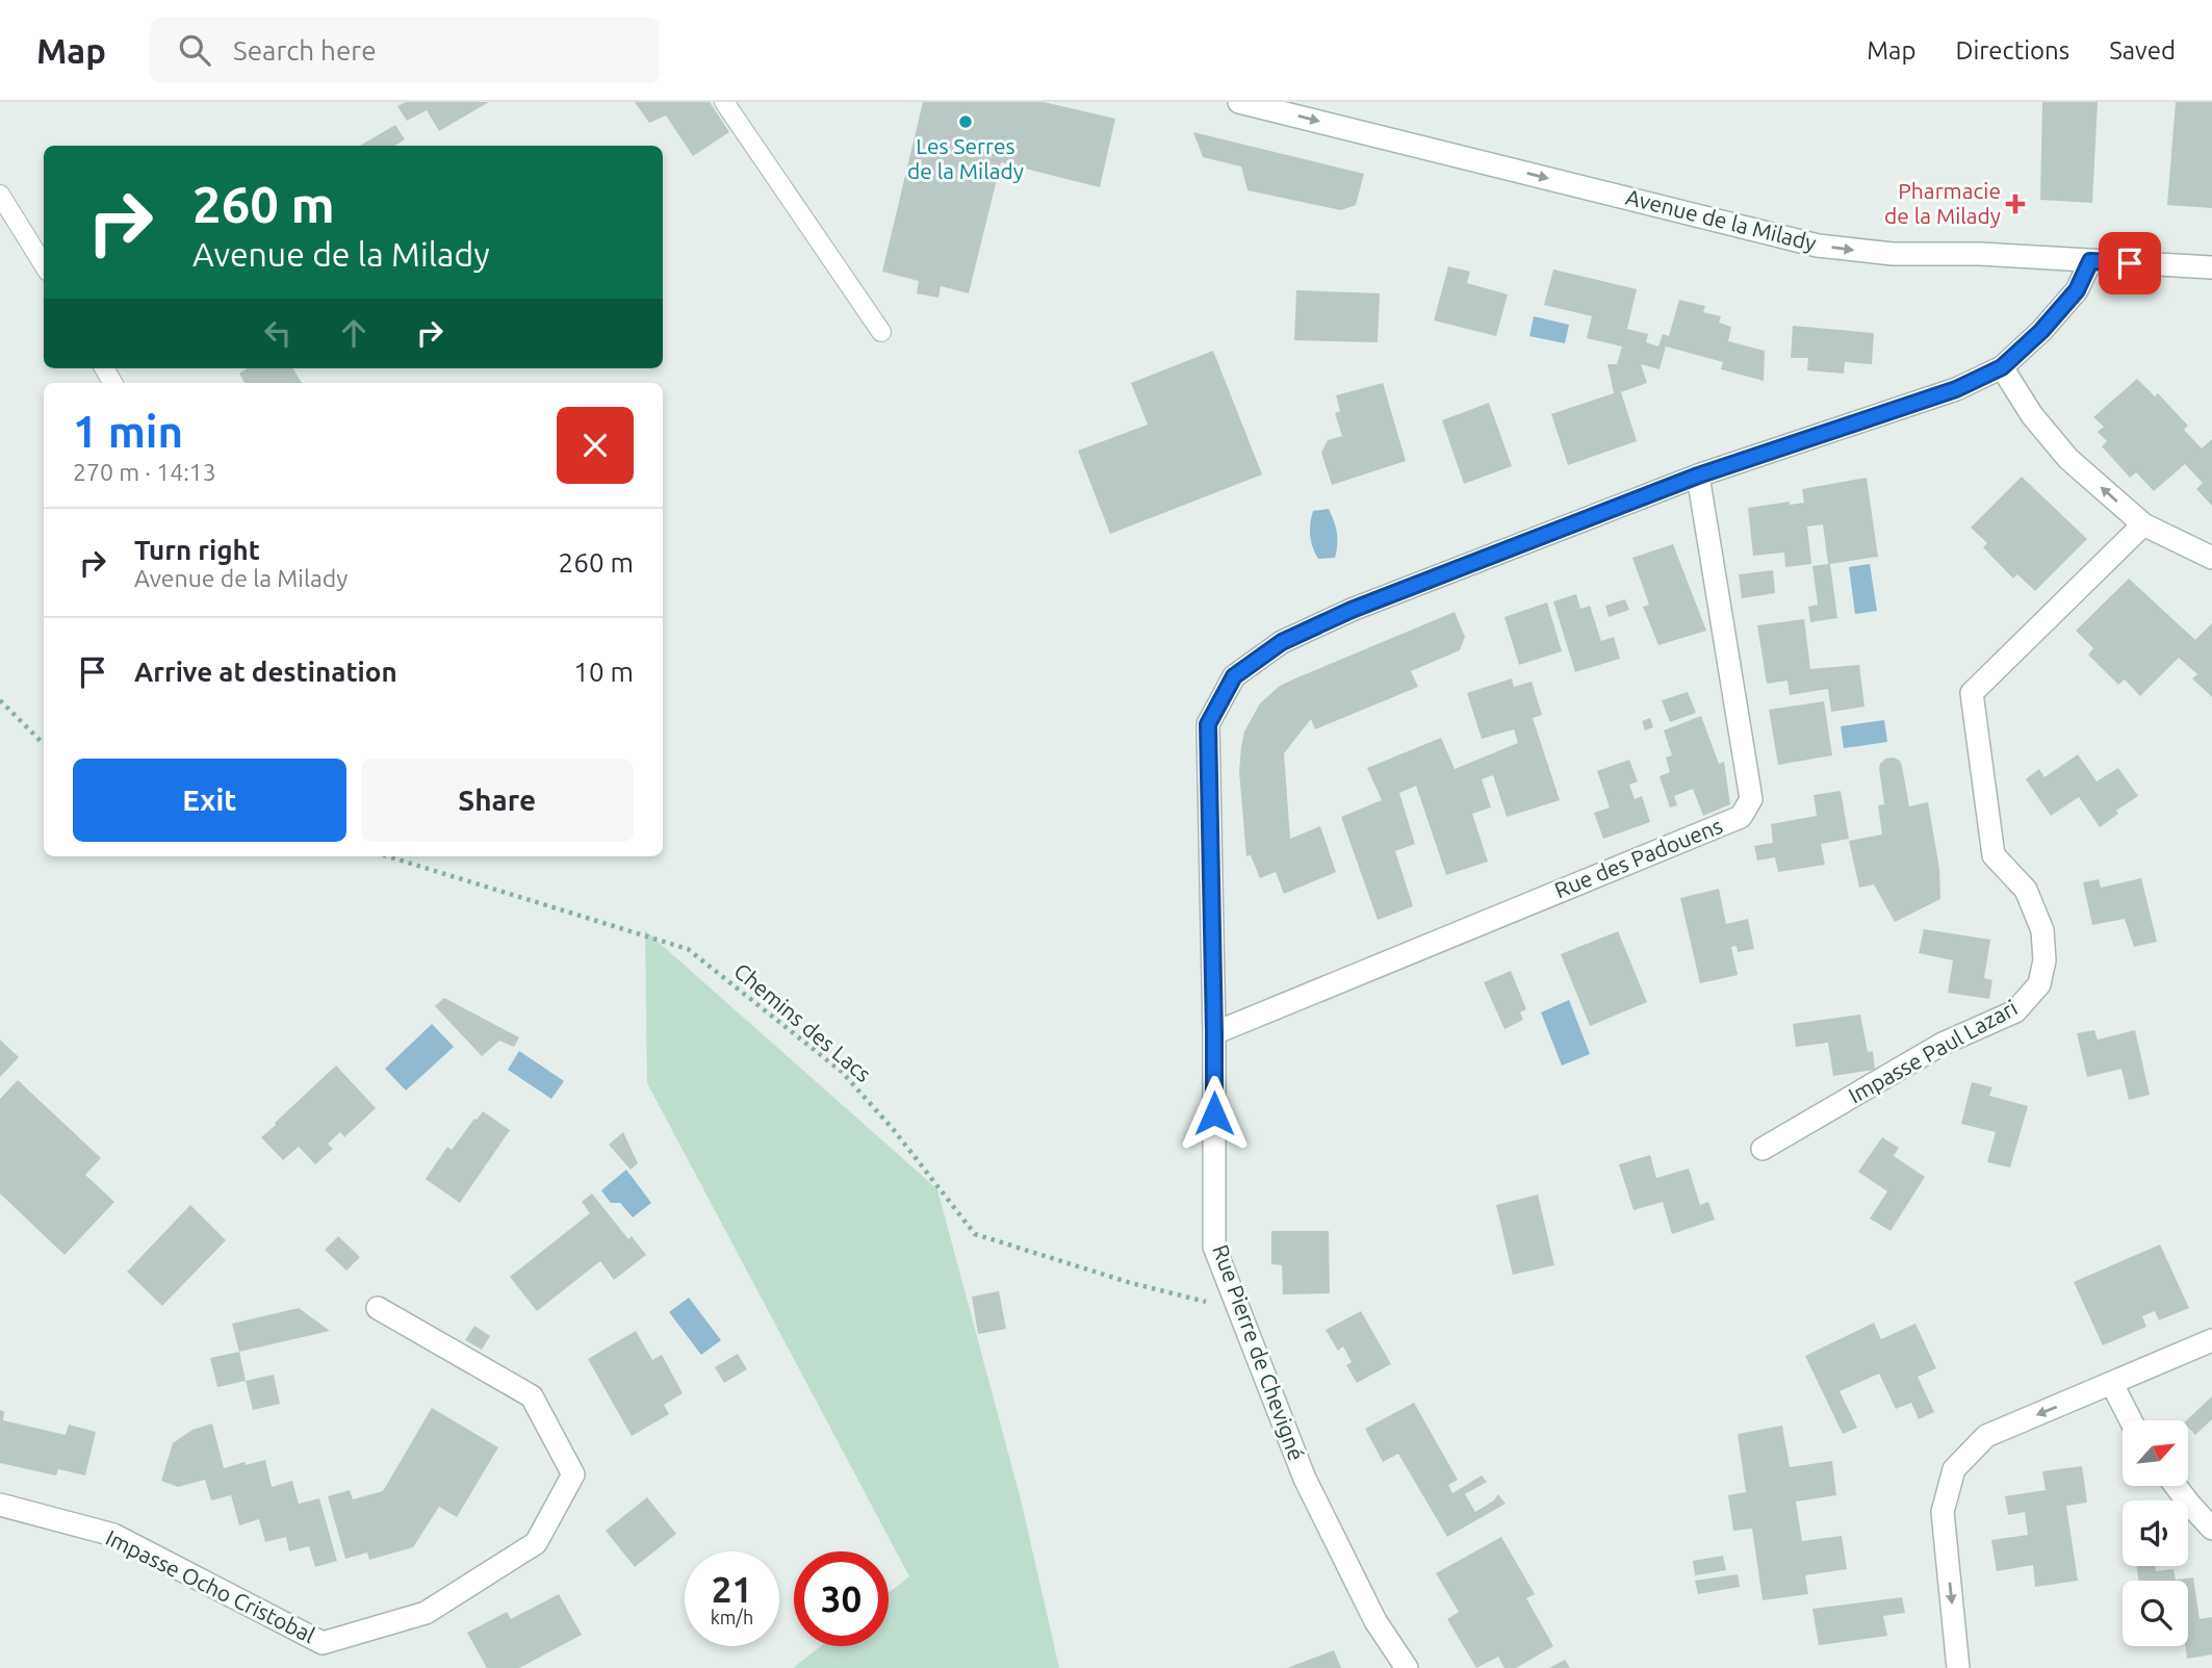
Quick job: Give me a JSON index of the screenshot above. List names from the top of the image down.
{
  "streets": {
    "street": [
      "Avenue de la Milady",
      "Rue des Padouens",
      "Impasse Paul Lazari",
      "Rue Pierre de Chevigné",
      "Impasse Ocho Cristobal"
    ],
    "path": ["Chemins des Lacs"]
  },
  "crossings": [
    ["Avenue de la Milady", "Rue Pierre de Chevigné"],
    ["Rue des Padouens", "Rue Pierre de Chevigné"],
    ["Chemins des Lacs", "Rue Pierre de Chevigné"]
  ],
  "one_way": ["Avenue de la Milady"],
  "places": {
    "other": ["Les Serres de la Milady"],
    "health": ["Pharmacie de la Milady"]
  },
  "north": "top right",
  "page": {
    "header": "Map",
    "search": "Search here",
    "nav": ["Map", "Directions", "Saved"],
    "turn": ["260 m", "Avenue de la Milady"],
    "heading": ["1 min", "270 m · 14:13"],
    "list": [
      {
        "name": "Turn right",
        "note": "Avenue de la Milady",
        "value": "260 m"
      },
      {
        "name": "Arrive at destination",
        "value": "10 m"
      }
    ],
    "buttons": ["Exit", "Share"],
    "speed": "21 km/h",
    "limit": "30"
  }
}
